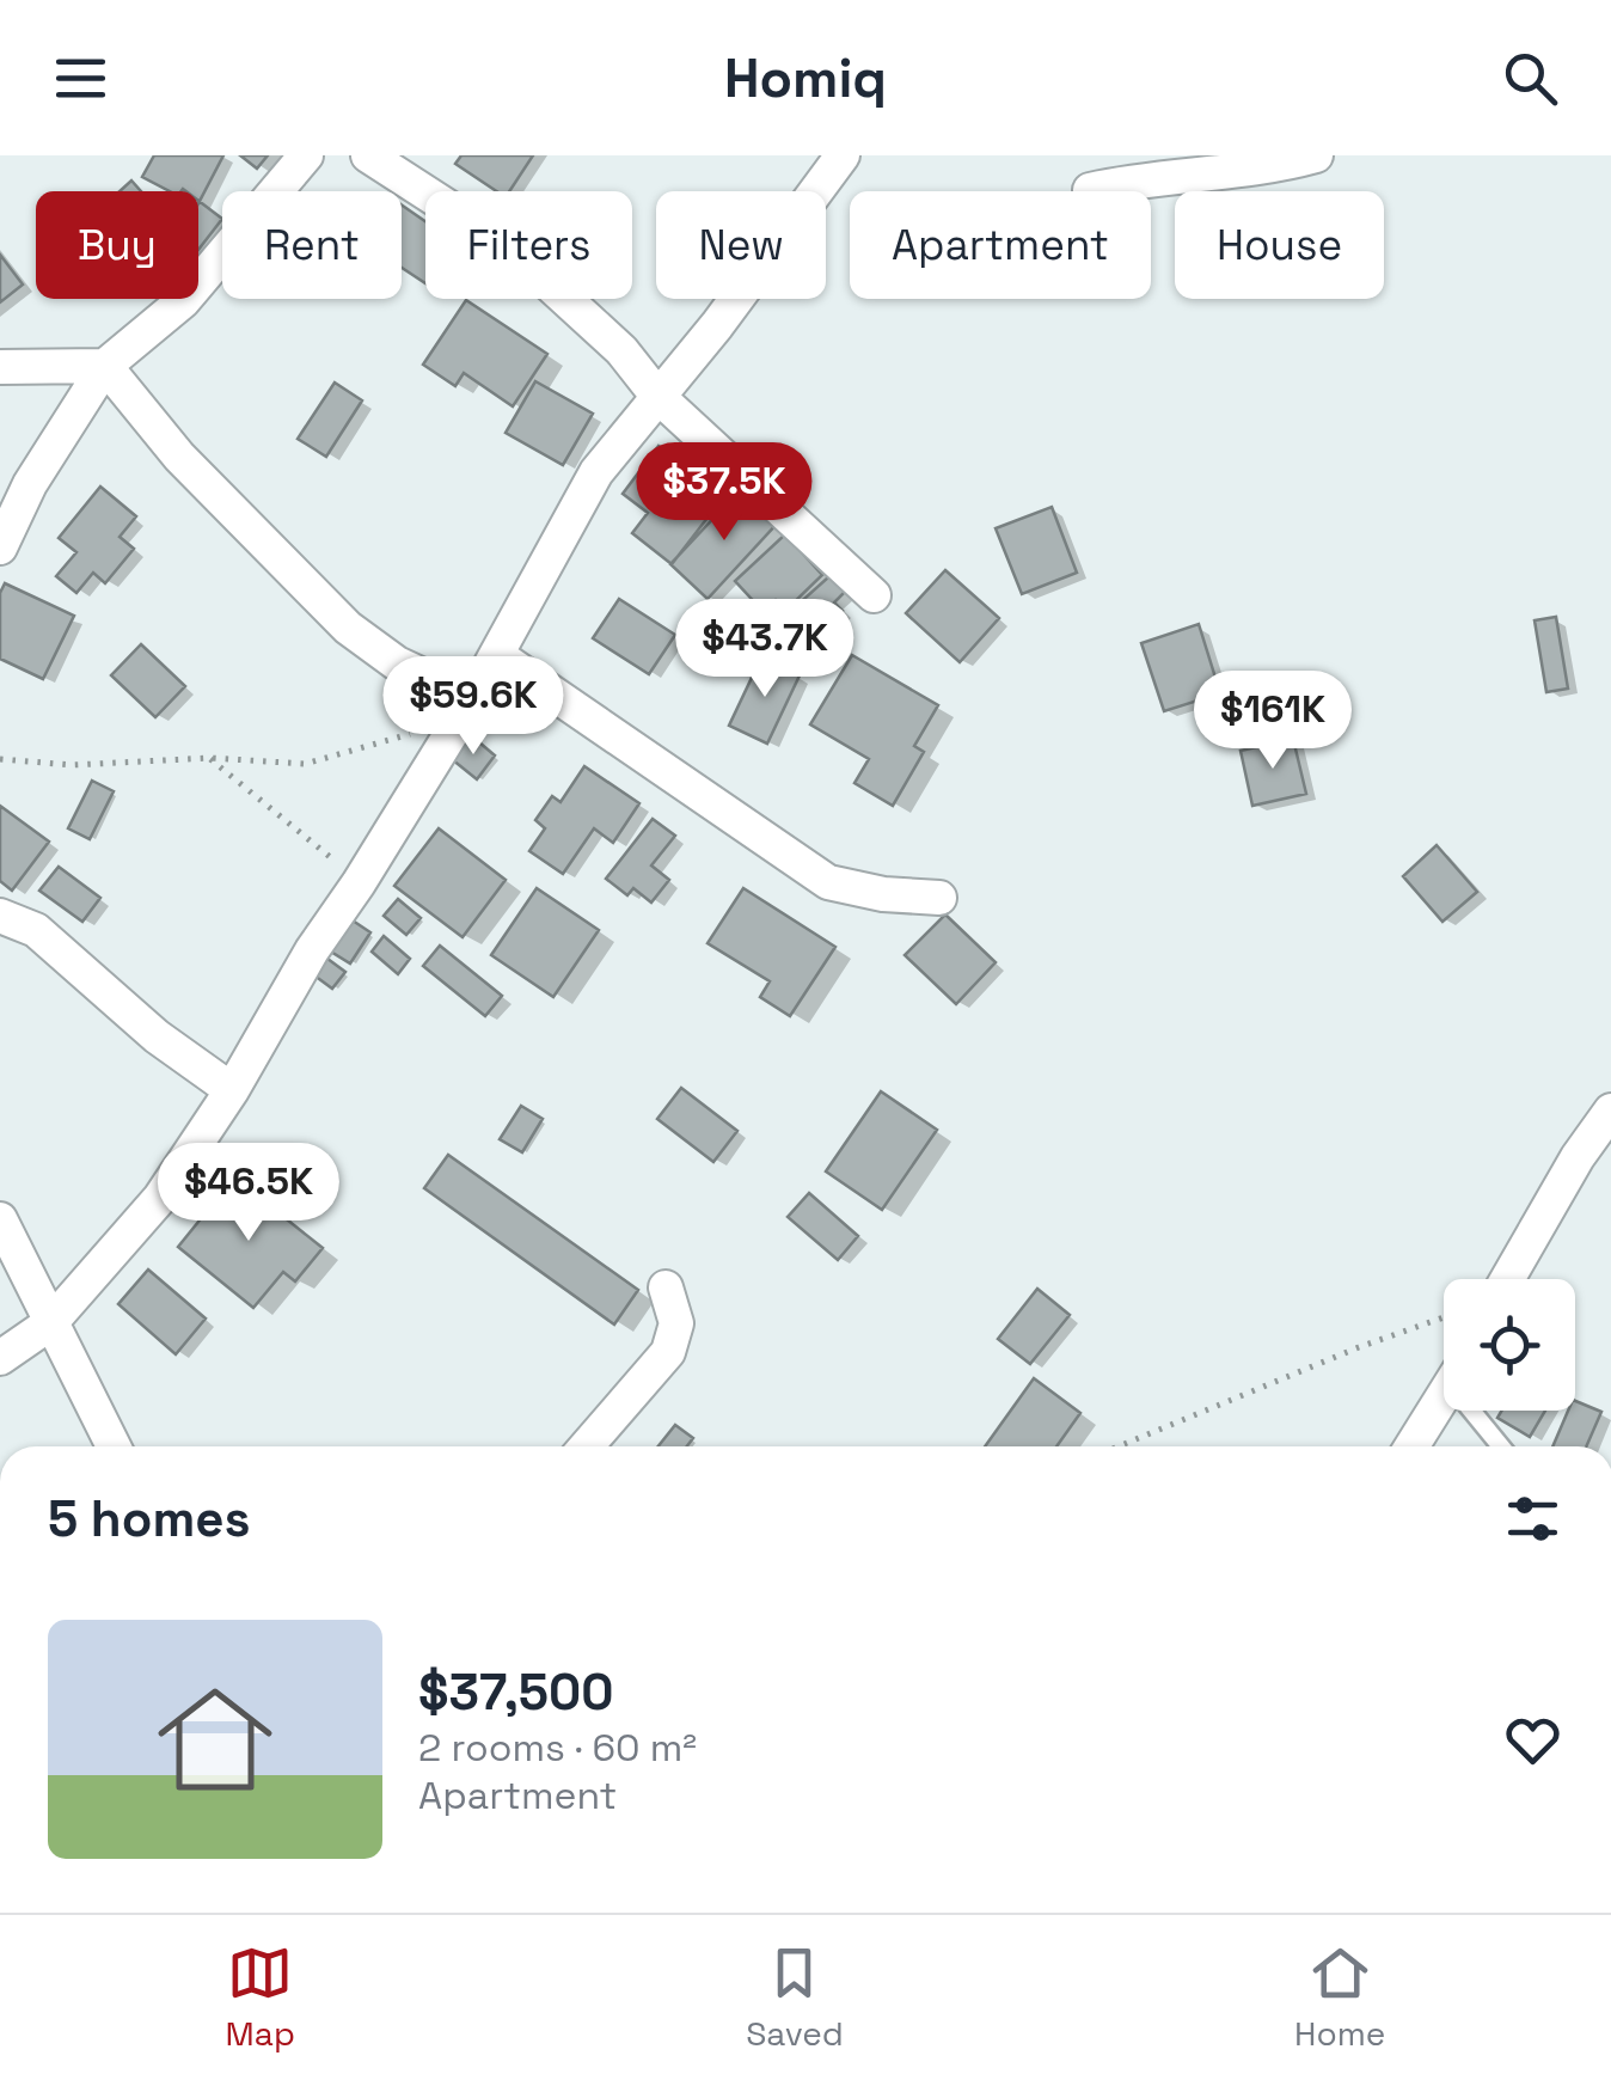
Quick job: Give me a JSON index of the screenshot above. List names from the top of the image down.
{
  "page": {
    "header": "Homiq",
    "chip": [
      "Buy",
      "Rent",
      "Filters",
      "New",
      "Apartment",
      "House"
    ],
    "price": [
      "$37.5K",
      "$43.7K",
      "$59.6K",
      "$161K",
      "$46.5K"
    ],
    "heading": "5 homes",
    "list": [
      {
        "name": "$37,500",
        "note": "2 rooms · 60 m² · Apartment"
      }
    ],
    "tabs": ["Map", "Saved", "Home"]
  }
}
